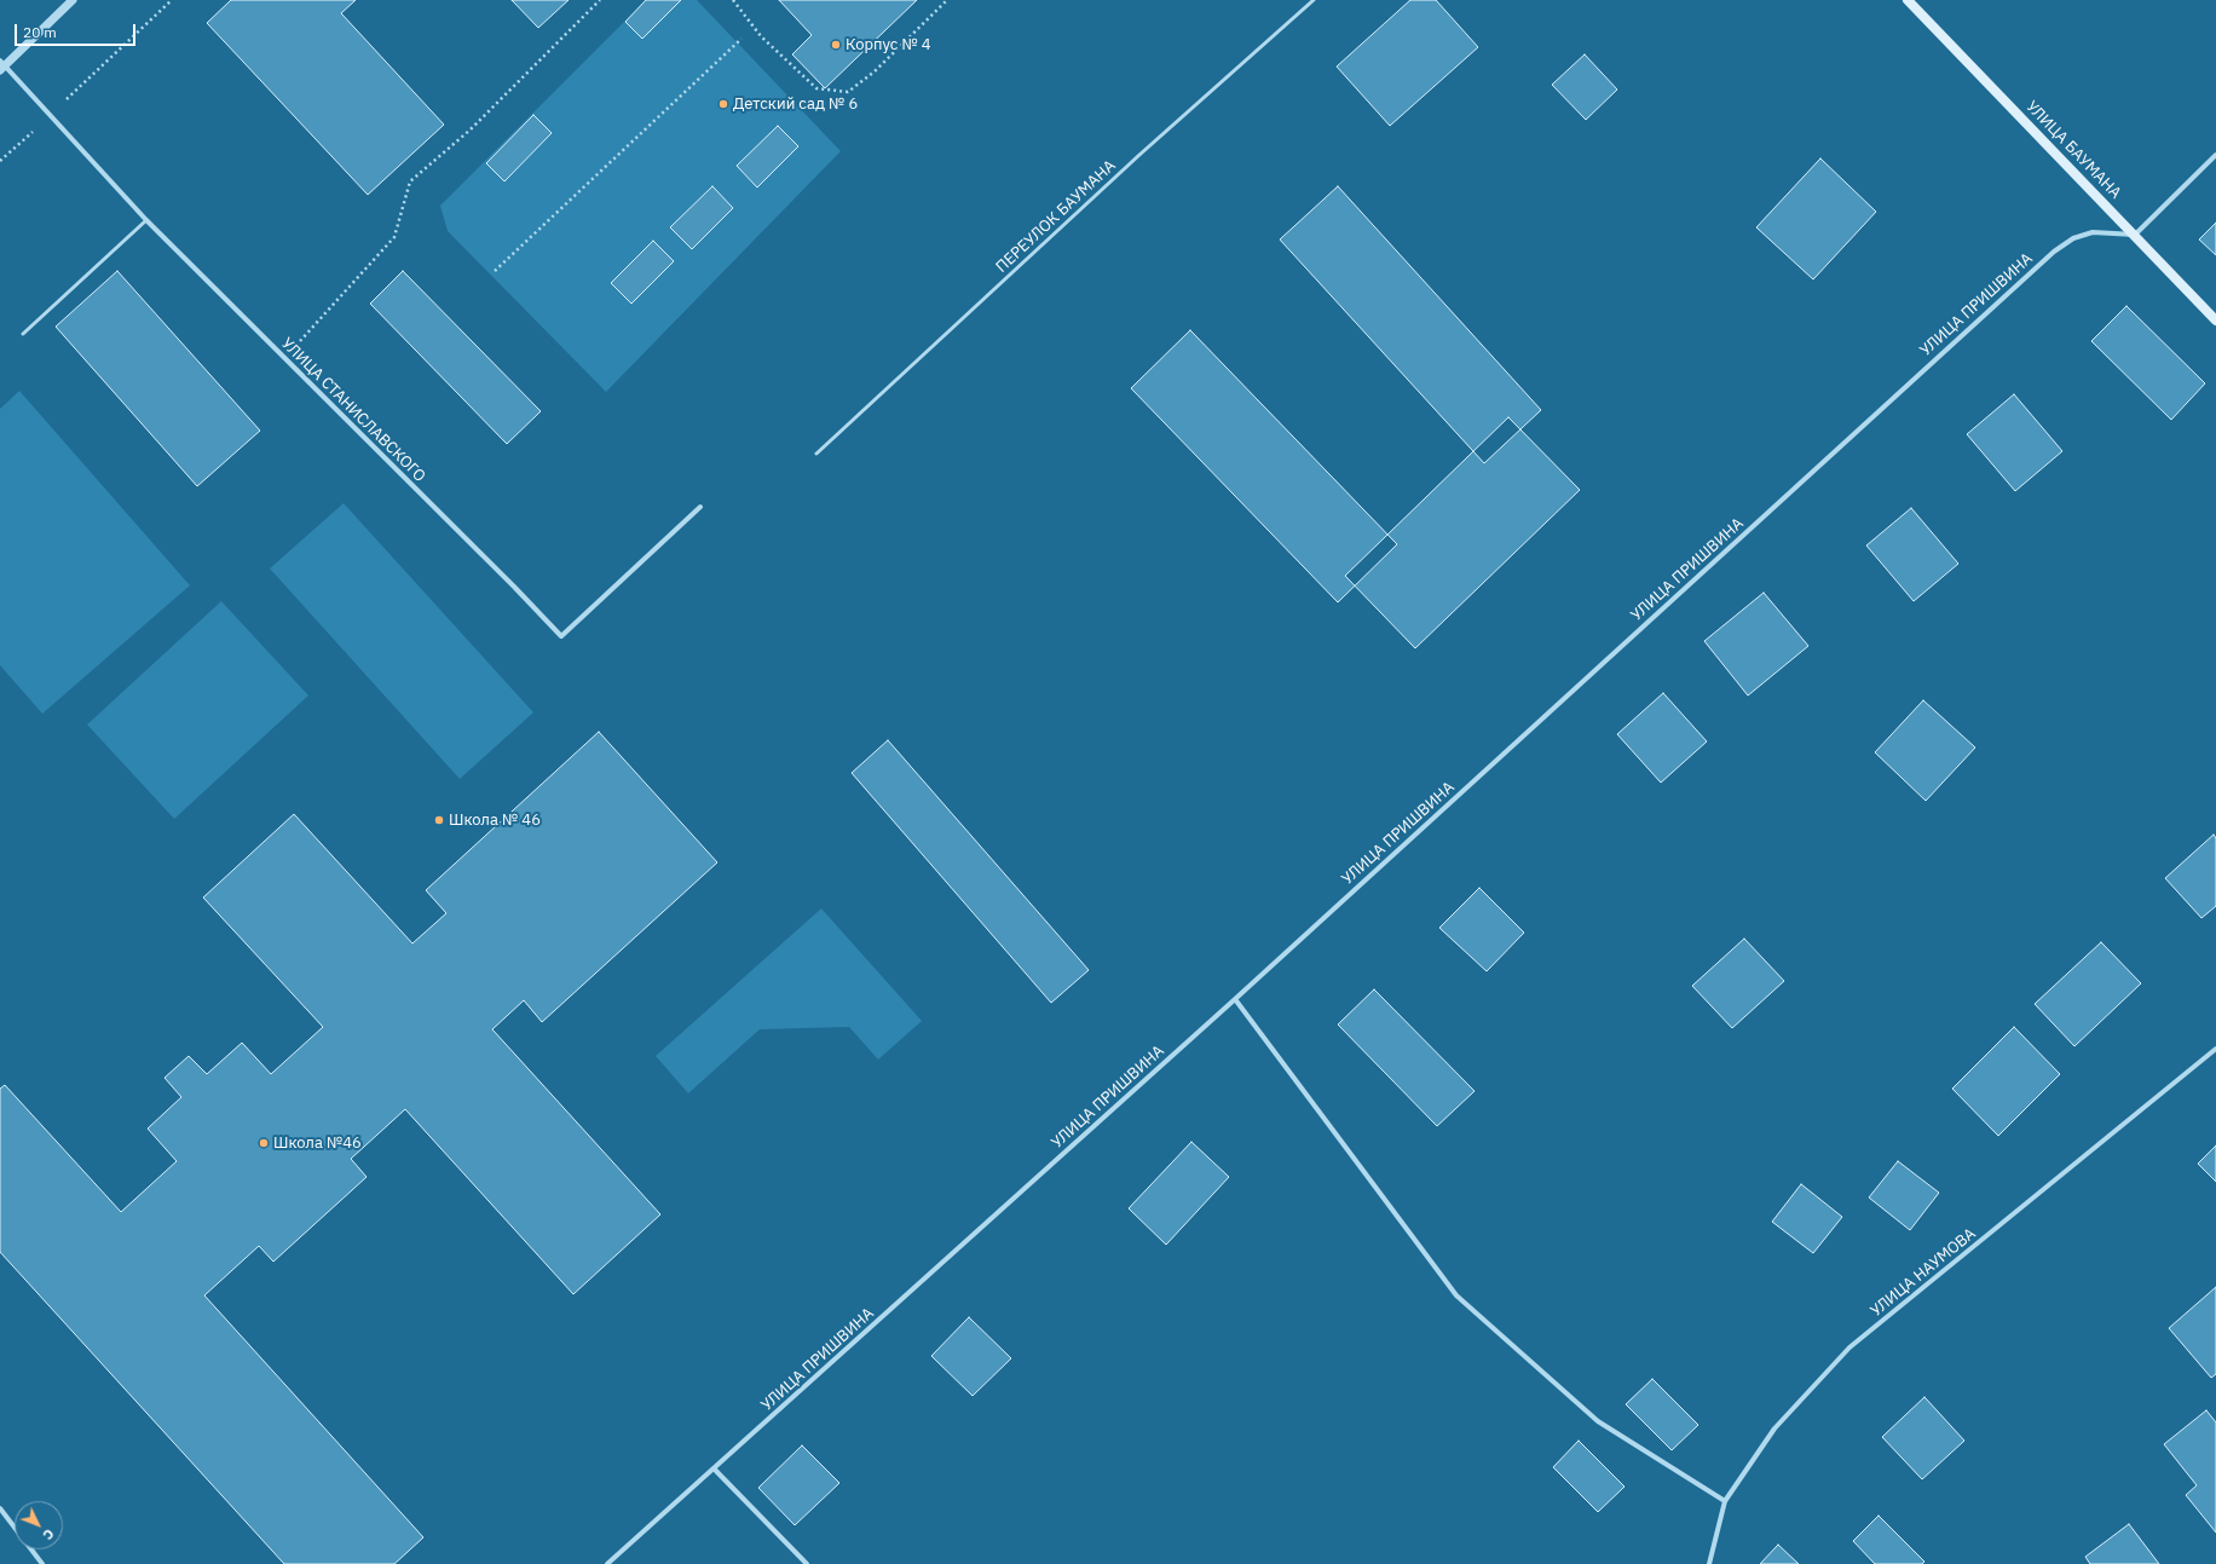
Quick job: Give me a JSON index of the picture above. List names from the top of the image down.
{
  "streets": {
    "main road": ["УЛИЦА БАУМАНА"],
    "street": ["УЛИЦА ПРИШВИНА", "УЛИЦА СТАНИСЛАВСКОГО", "УЛИЦА НАУМОВА"],
    "lane": ["ПЕРЕУЛОК БАУМАНА"]
  },
  "crossings": [
    ["УЛИЦА БАУМАНА", "УЛИЦА ПРИШВИНА"]
  ],
  "places": [
    "Корпус № 4",
    "Детский сад № 6",
    "Школа № 46",
    "Школа №46"
  ],
  "scale_bar": "20 m",
  "north": "bottom right"
}
